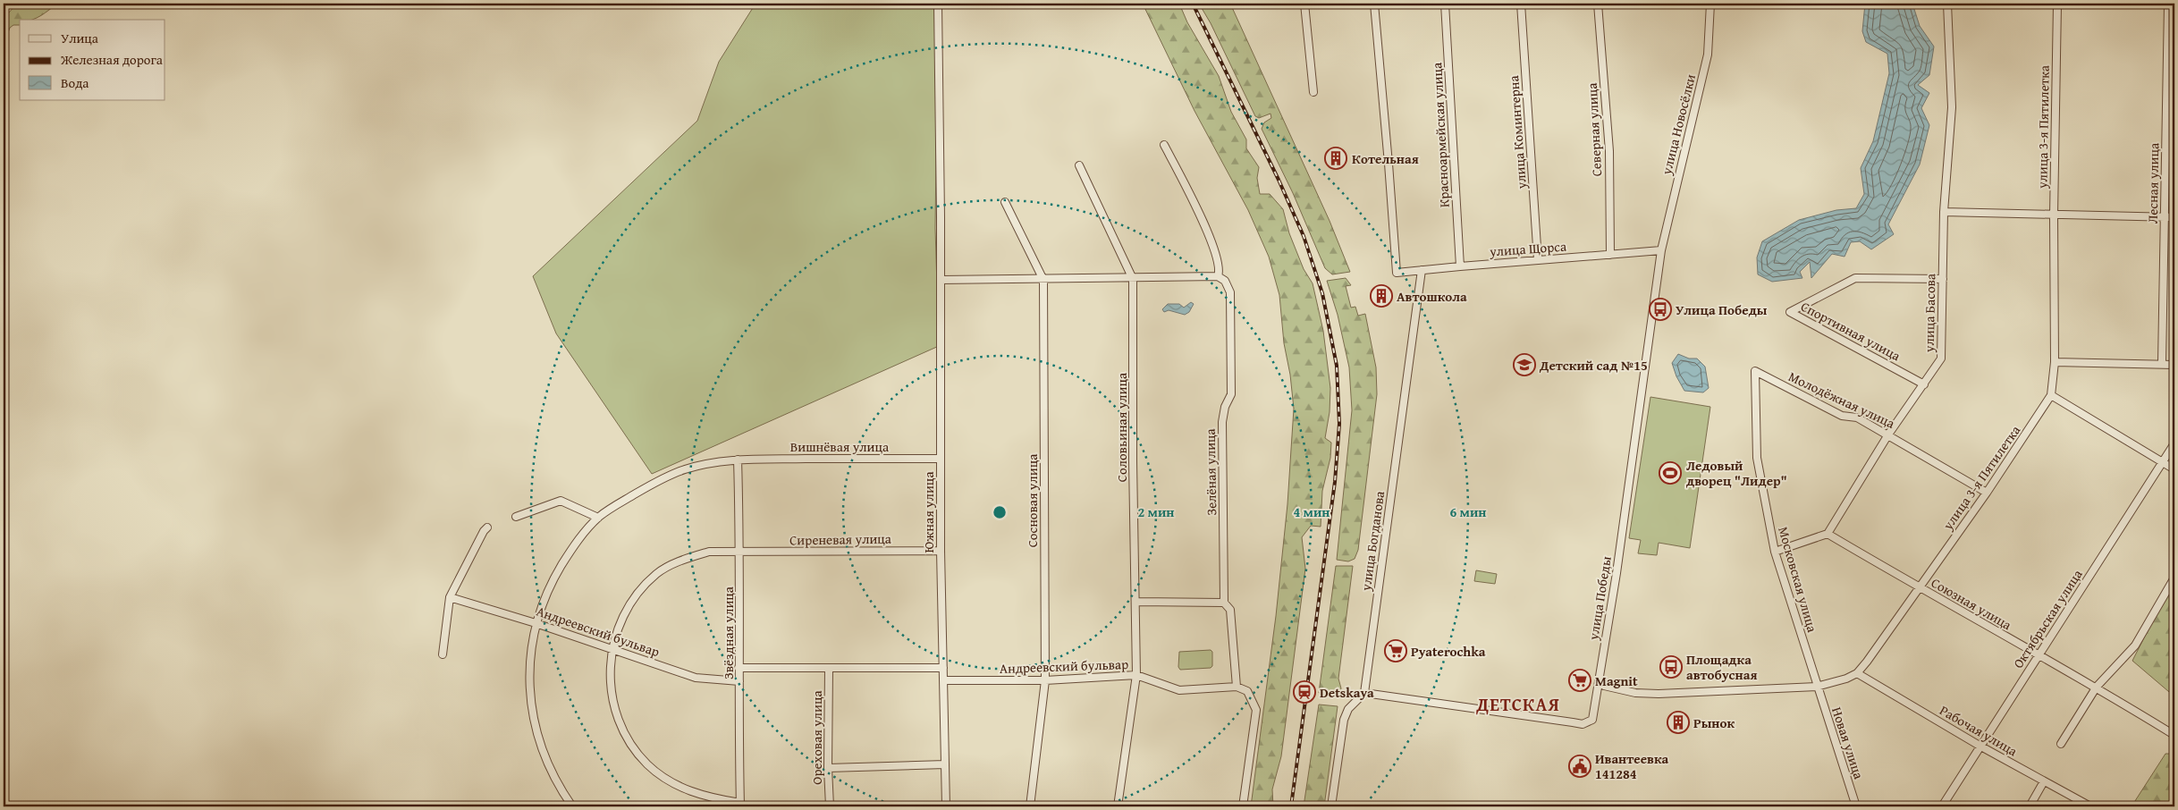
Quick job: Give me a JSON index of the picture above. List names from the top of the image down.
{
  "streets": {
    "street": [
      "улица Новосёлки",
      "улица 3-я Пятилетка",
      "Северная улица",
      "улица Коминтерна",
      "Красноармейская улица",
      "Лесная улица",
      "улица Щорса",
      "улица Басова",
      "Спортивная улица",
      "Молодёжная улица",
      "Соловьиная улица",
      "Вишнёвая улица",
      "Зелёная улица",
      "Сосновая улица",
      "Южная улица",
      "Сиреневая улица",
      "улица Богданова",
      "Московская улица",
      "улица Победы",
      "Союзная улица",
      "Октябрьская улица",
      "Андреевский бульвар",
      "Звёздная улица",
      "Рабочая улица",
      "Ореховая улица",
      "Новая улица"
    ]
  },
  "crossings": [
    ["улица Новосёлки", "улица Щорса"],
    ["улица Новосёлки", "улица Победы"],
    ["улица 3-я Пятилетка", "Молодёжная улица"],
    ["улица 3-я Пятилетка", "Союзная улица"],
    ["улица 3-я Пятилетка", "Рабочая улица"],
    ["Северная улица", "улица Щорса"],
    ["улица Коминтерна", "улица Щорса"],
    ["Красноармейская улица", "улица Щорса"],
    ["улица Щорса", "улица Богданова"],
    ["улица Щорса", "улица Победы"],
    ["улица Басова", "Спортивная улица"],
    ["улица Басова", "Молодёжная улица"],
    ["улица Басова", "Союзная улица"],
    ["Молодёжная улица", "Московская улица"],
    ["Соловьиная улица", "Андреевский бульвар"],
    ["Вишнёвая улица", "Южная улица"],
    ["Вишнёвая улица", "Андреевский бульвар"],
    ["Вишнёвая улица", "Звёздная улица"],
    ["Зелёная улица", "Андреевский бульвар"],
    ["Сосновая улица", "Андреевский бульвар"],
    ["Южная улица", "Сиреневая улица"],
    ["Южная улица", "Андреевский бульвар"],
    ["Сиреневая улица", "Андреевский бульвар"],
    ["Сиреневая улица", "Звёздная улица"],
    ["улица Богданова", "улица Победы"],
    ["Московская улица", "Новая улица"],
    ["Союзная улица", "Октябрьская улица"],
    ["Октябрьская улица", "Рабочая улица"],
    ["Андреевский бульвар", "Звёздная улица"]
  ],
  "districts": ["ДЕТСКАЯ"],
  "places": {
    "building": ["Котельная", "Автошкола", "Рынок"],
    "bus stop": ["Улица Победы", "Площадка автобусная"],
    "school or university": ["Детский сад №15"],
    "sports": ["Ледовый дворец \"Лидер\""],
    "supermarket": ["Pyaterochka", "Magnit"],
    "station": ["Detskaya"],
    "public building": ["Ивантеевка 141284"]
  },
  "legend": ["Улица", "Железная дорога", "Вода"],
  "rings": ["2 мин", "4 мин", "6 мин"]
}
